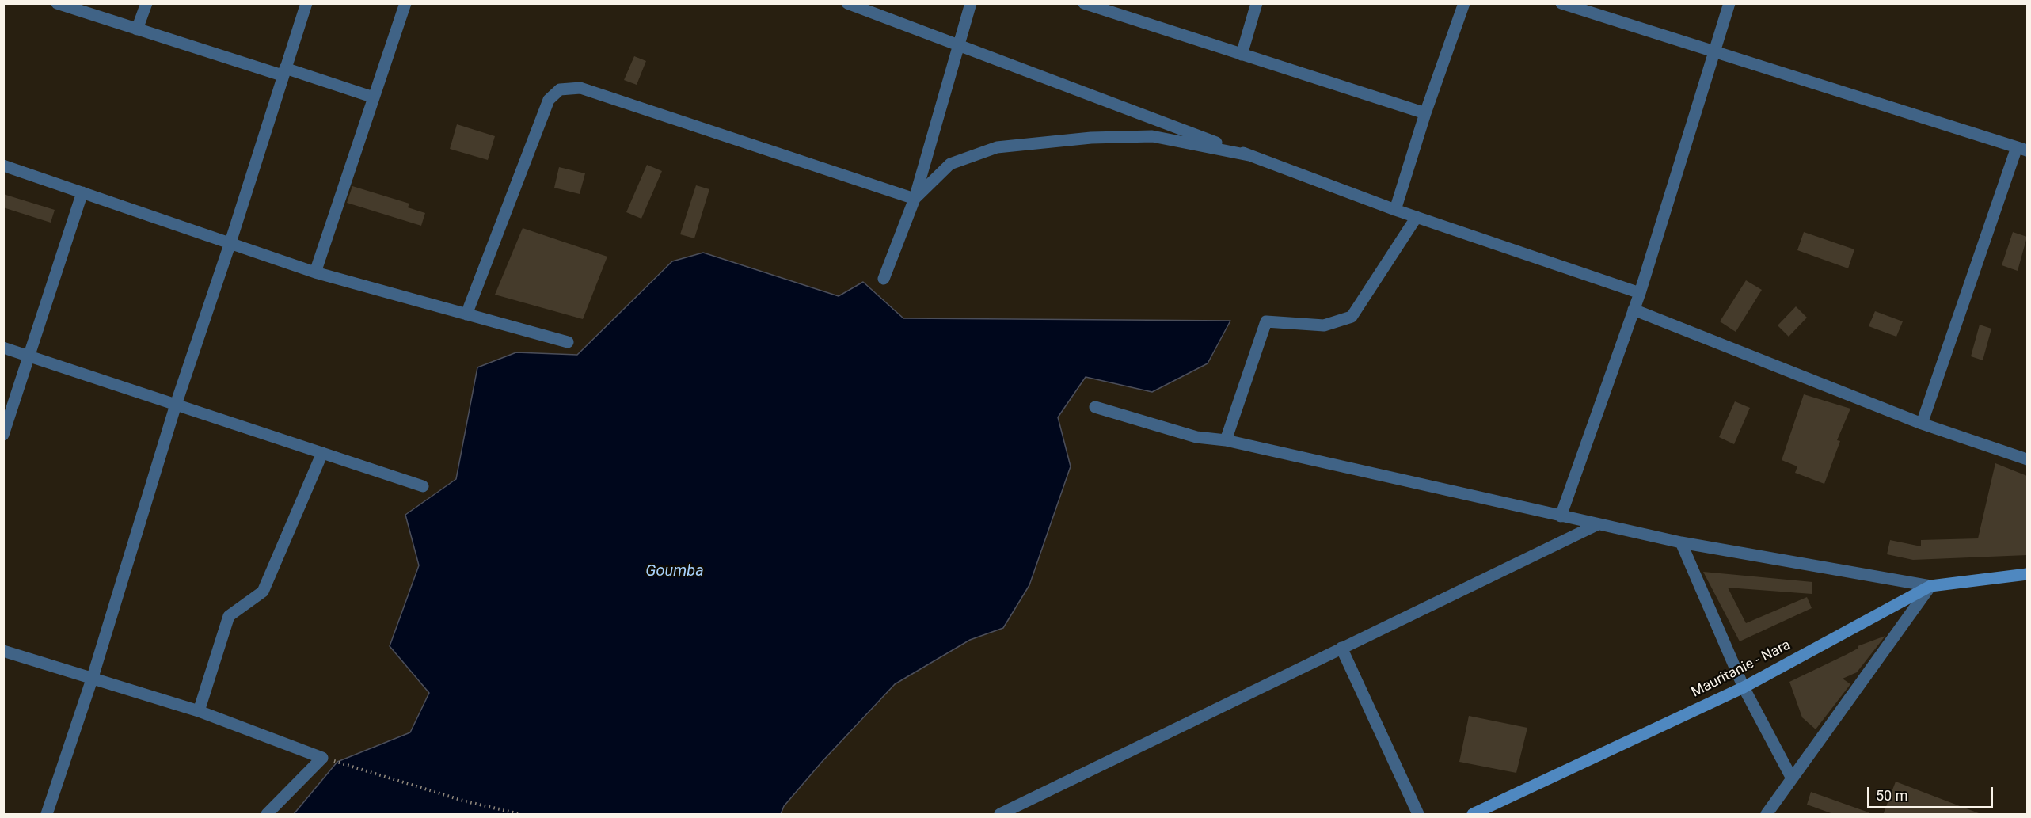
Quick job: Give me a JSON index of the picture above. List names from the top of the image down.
{
  "streets": {
    "main road": ["Mauritanie - Nara"]
  },
  "water": ["Goumba"],
  "scale_bar": "50 m"
}
